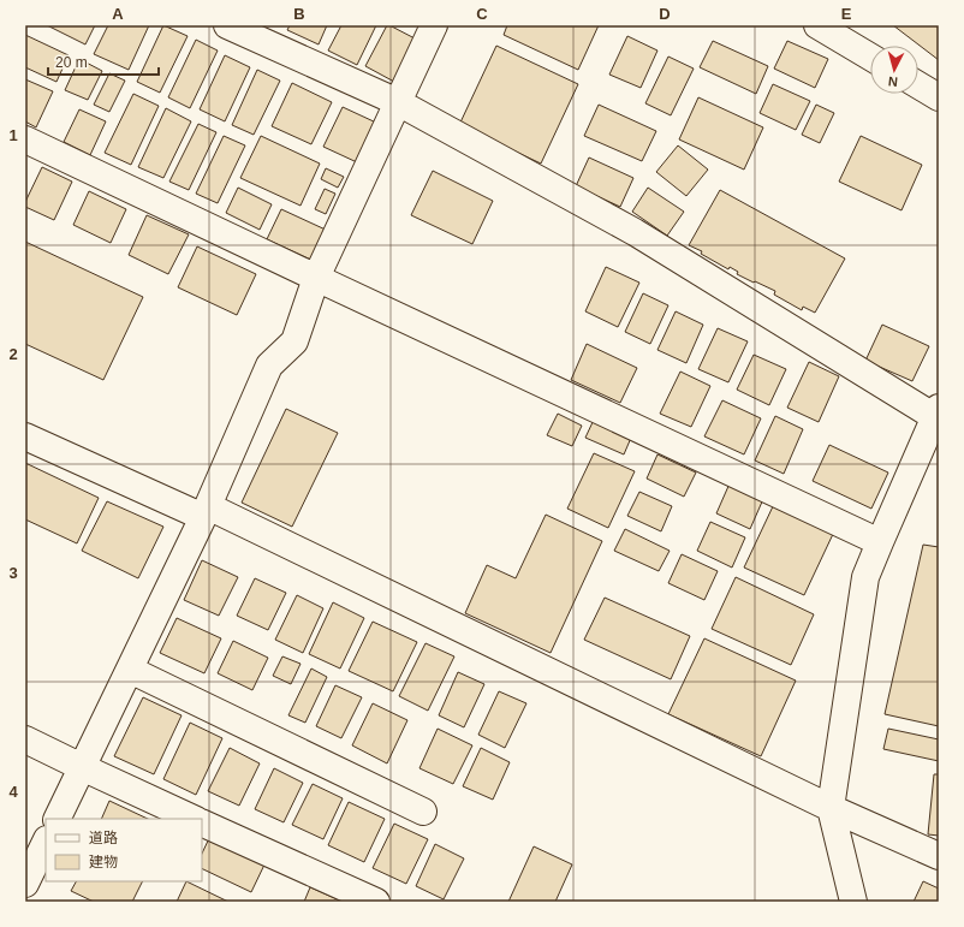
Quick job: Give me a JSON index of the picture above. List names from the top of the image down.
{
  "legend": ["道路", "建物"],
  "scale_bar": "20 m",
  "north": "bottom",
  "grid": {
    "columns": [
      "A",
      "B",
      "C",
      "D",
      "E"
    ],
    "rows": [
      "1",
      "2",
      "3",
      "4"
    ]
  }
}
